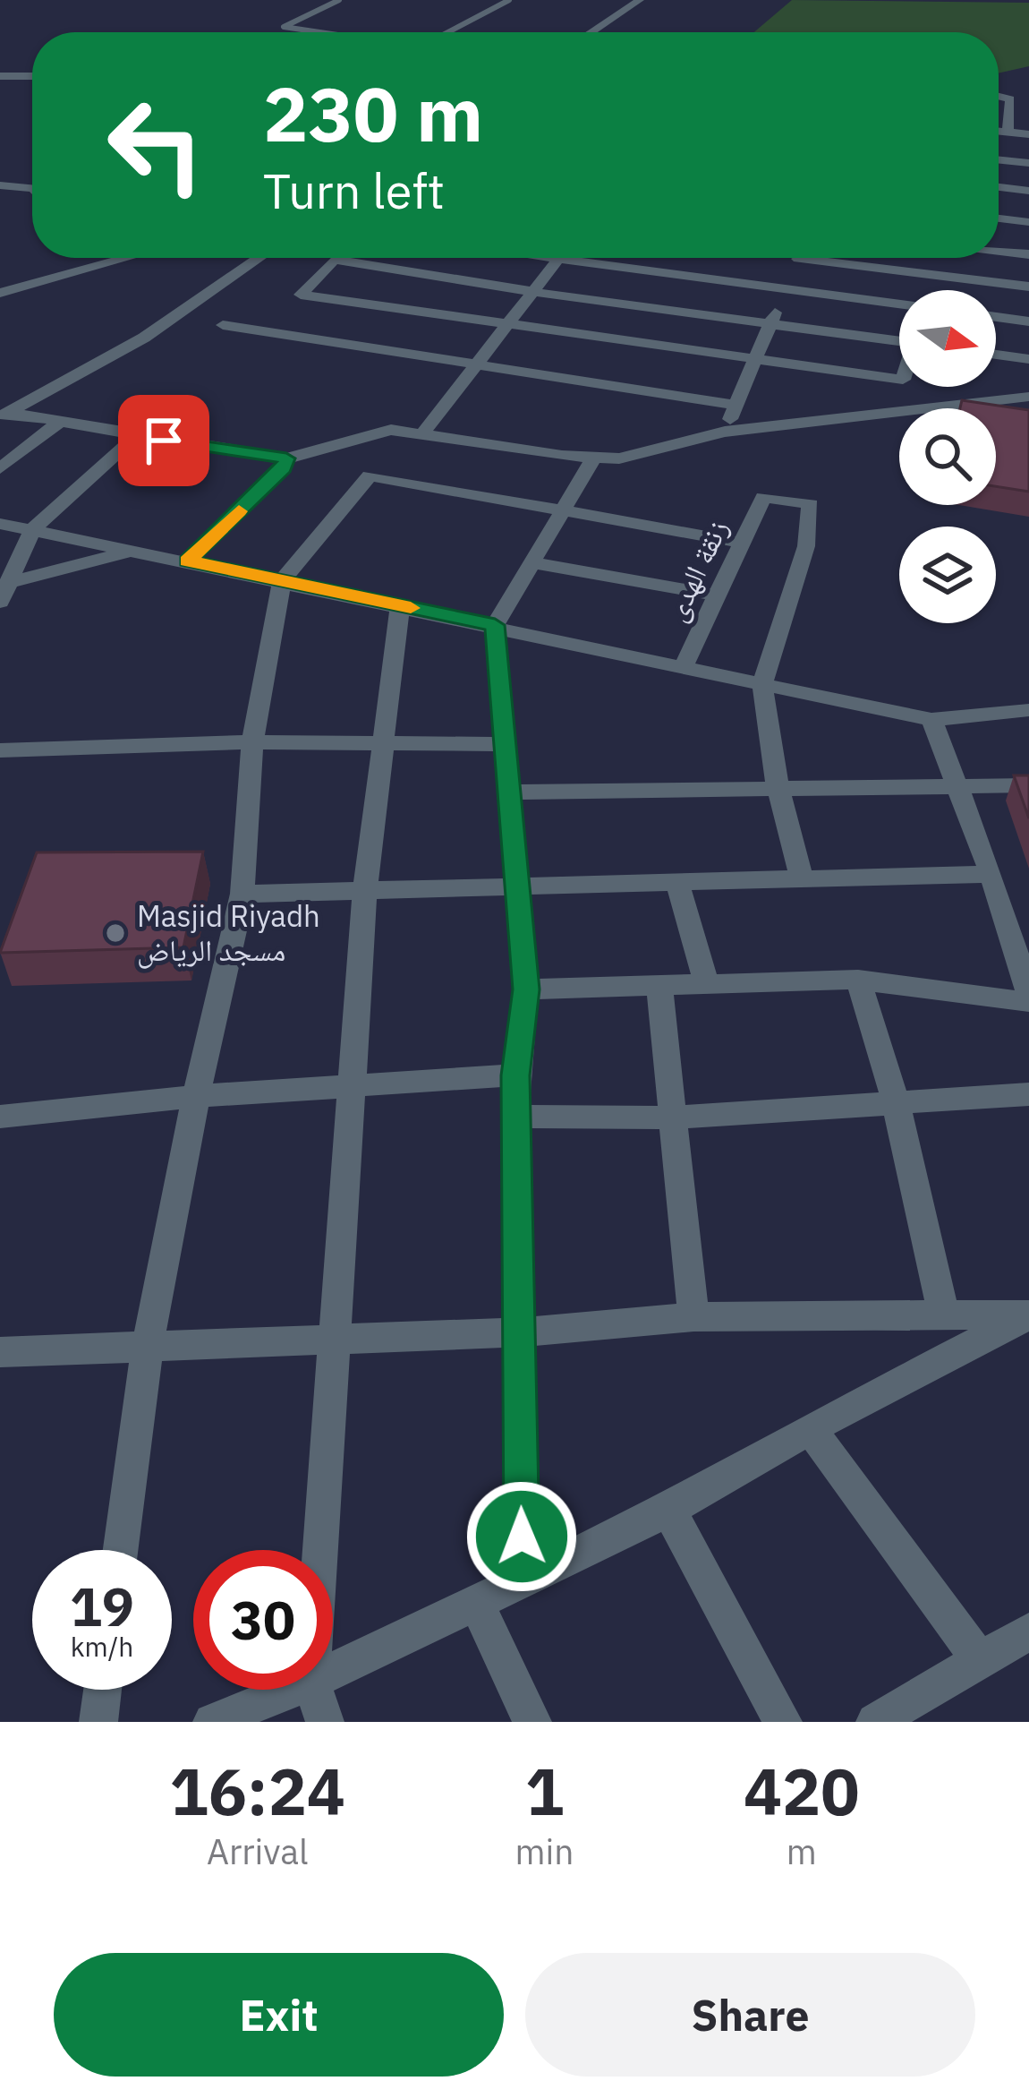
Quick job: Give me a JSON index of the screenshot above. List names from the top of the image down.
{
  "streets": {
    "street": ["زنقة الهدى"]
  },
  "places": ["Masjid Riyadh مسجد الرياض"],
  "north": "right",
  "page": {
    "turn": ["230 m", "Turn left"],
    "speed": "19 km/h",
    "limit": "30",
    "eta": [
      "16:24",
      "Arrival",
      "1",
      "min",
      "420",
      "m"
    ],
    "buttons": ["Exit", "Share"]
  }
}
